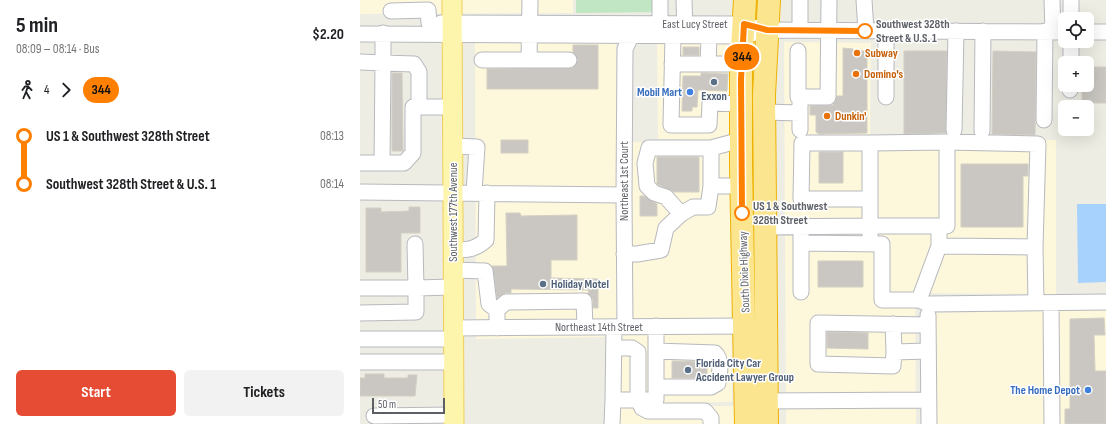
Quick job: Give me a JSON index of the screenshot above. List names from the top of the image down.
{
  "streets": {
    "highway": ["South Dixie Highway"],
    "main road": ["Southwest 177th Avenue"],
    "street": ["East Lucy Street", "Northeast 1st Court", "Northeast 14th Street"]
  },
  "crossings": [
    ["East Lucy Street", "Northeast 1st Court"],
    ["East Lucy Street", "Southwest 177th Avenue"],
    ["East Lucy Street", "South Dixie Highway"],
    ["Northeast 1st Court", "Northeast 14th Street"],
    ["Southwest 177th Avenue", "Northeast 14th Street"],
    ["South Dixie Highway", "Northeast 14th Street"]
  ],
  "places": [
    "Southwest 328th Street & U.S. 1",
    "Subway",
    "Domino's",
    "Exxon",
    "Mobil Mart",
    "Dunkin'",
    "US 1 & Southwest 328th Street",
    "Holiday Motel",
    "Florida City Car Accident Lawyer Group",
    "The Home Depot"
  ],
  "lines": ["bus line 344"],
  "scale_bar": "50 m",
  "page": {
    "heading": ["5 min", "08:09 – 08:14 · Bus", "$2.20"],
    "on_map": "344",
    "map_buttons": ["+", "−"],
    "legs": ["4", "344"],
    "list": [
      {
        "name": "US 1 & Southwest 328th Street",
        "value": "08:13"
      },
      {
        "name": "Southwest 328th Street & U.S. 1",
        "value": "08:14"
      }
    ],
    "buttons": ["Start", "Tickets"],
    "scale": "50 m"
  }
}
